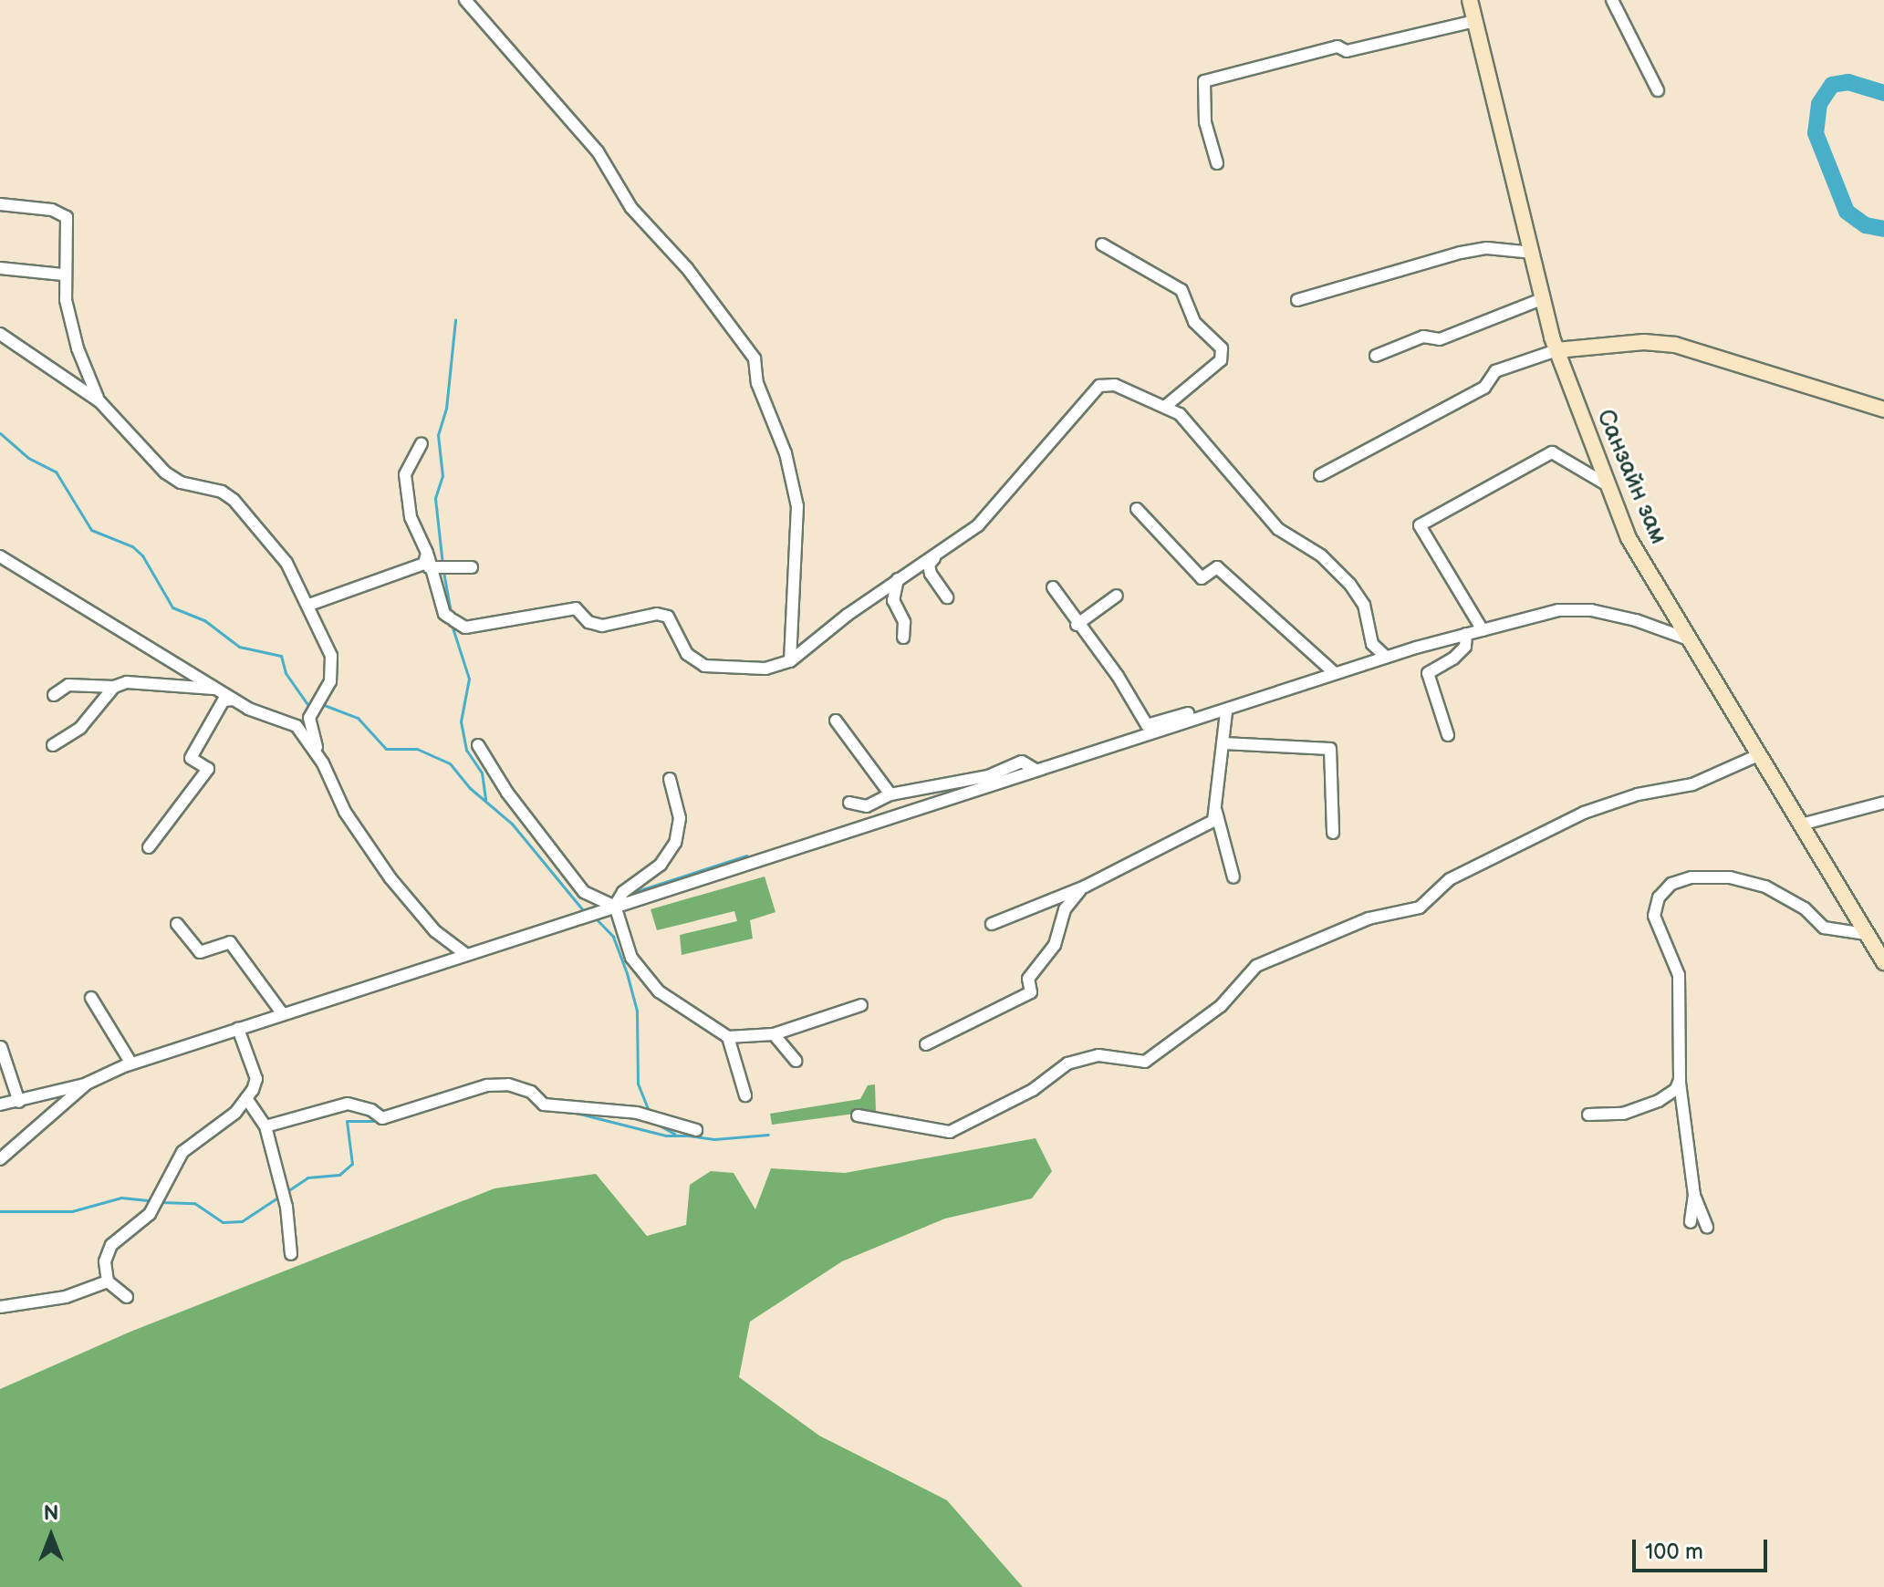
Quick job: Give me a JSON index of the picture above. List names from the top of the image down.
{
  "streets": {
    "main road": ["Санзайн зам"]
  },
  "scale_bar": "100 m",
  "north": "top"
}
